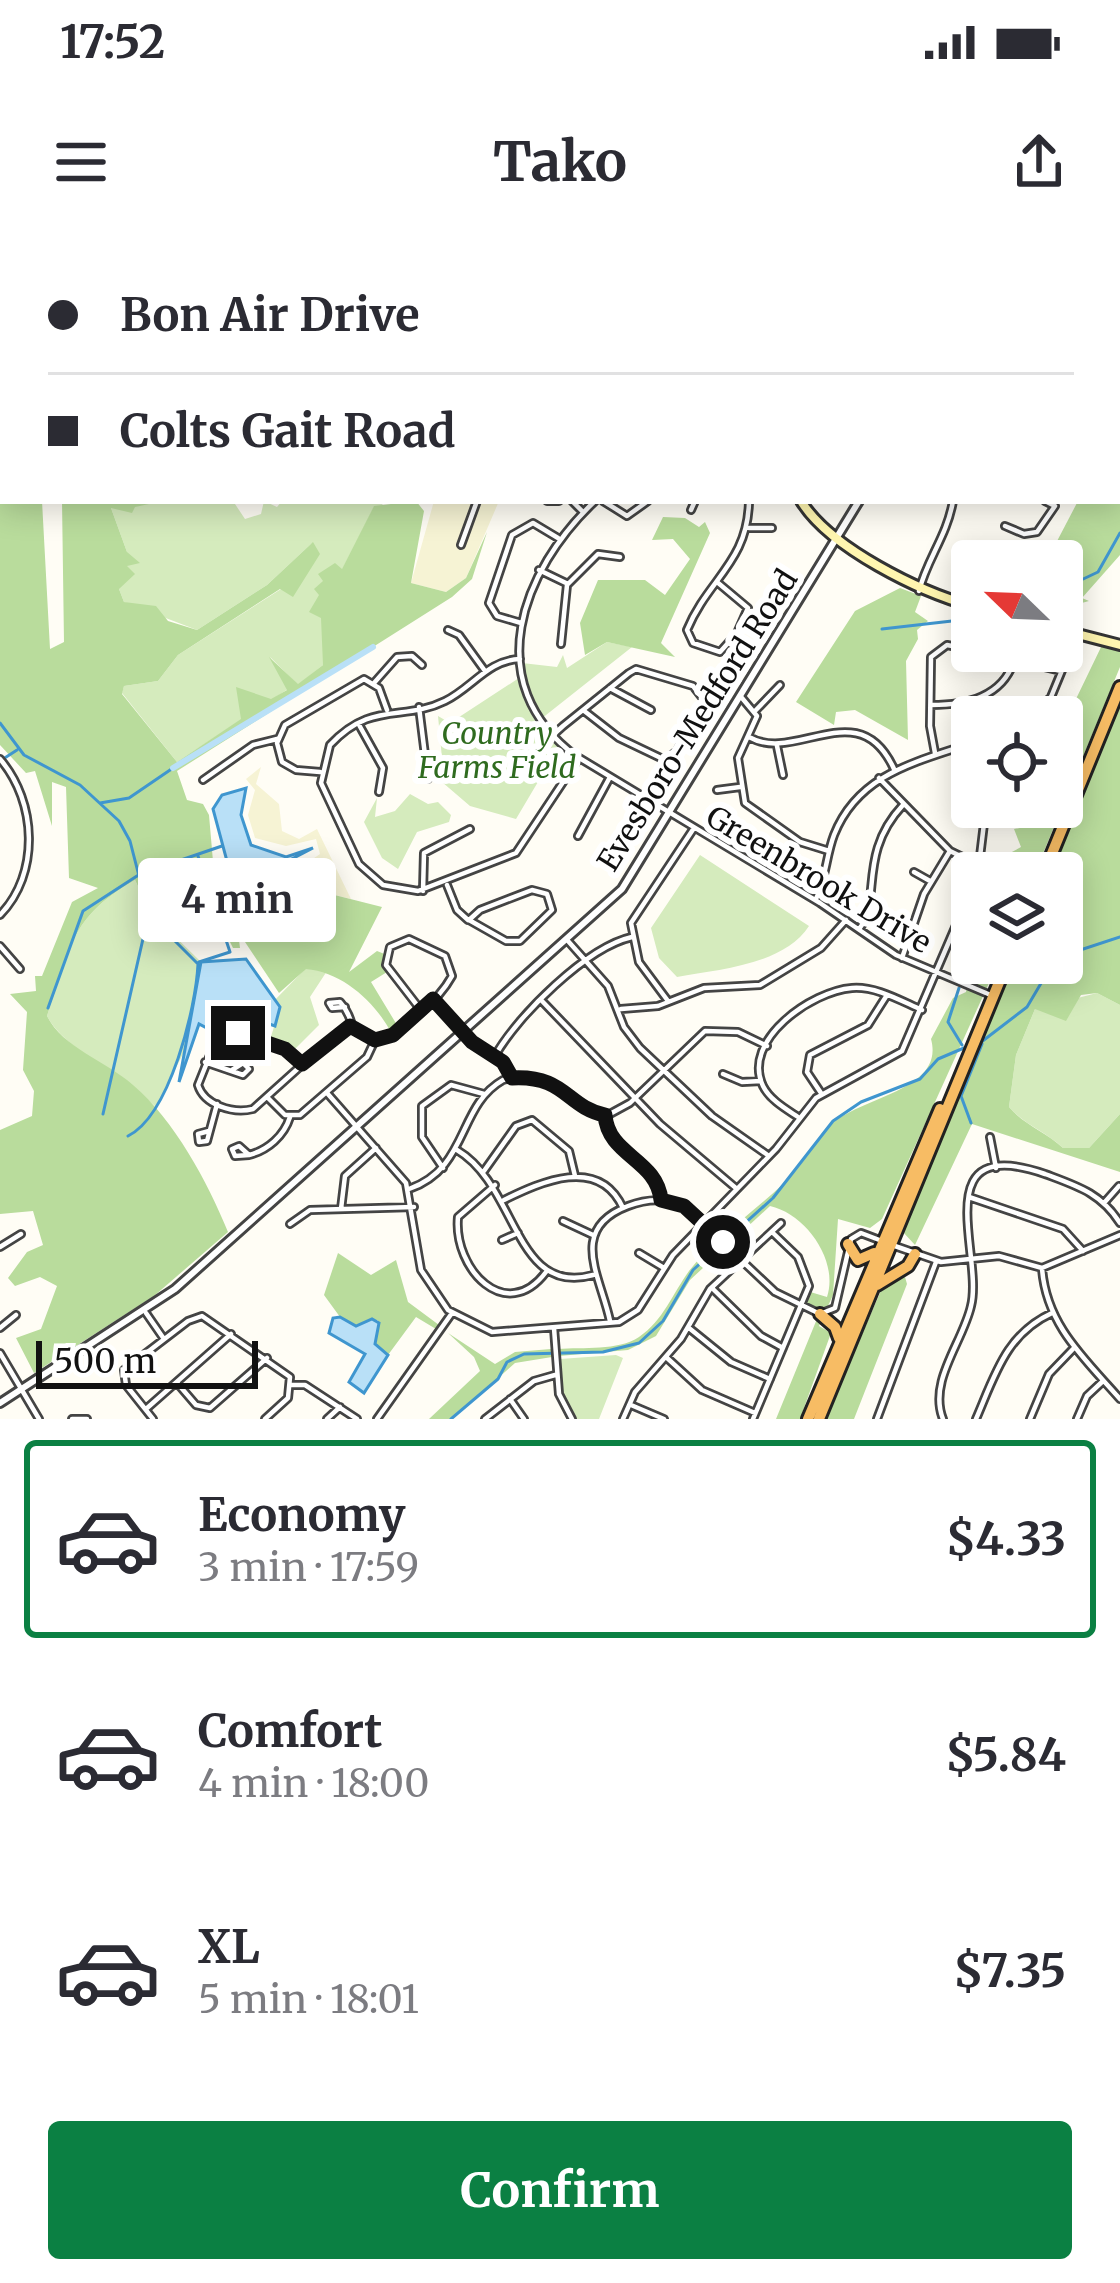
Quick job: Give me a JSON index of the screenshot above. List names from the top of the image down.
{
  "streets": {
    "street": ["Evesboro-Medford Road", "Greenbrook Drive"]
  },
  "crossings": [
    ["Evesboro-Medford Road", "Greenbrook Drive"]
  ],
  "parks": ["Country Farms Field"],
  "scale_bar": "500 m",
  "north": "top left",
  "page": {
    "status": "17:52",
    "header": "Tako",
    "banner": ["Bon Air Drive", "Colts Gait Road"],
    "bubble": "4 min",
    "scale": "500 m",
    "list": [
      {
        "name": "Economy",
        "note": "3 min · 17:59",
        "value": "$4.33"
      },
      {
        "name": "Comfort",
        "note": "4 min · 18:00",
        "value": "$5.84"
      },
      {
        "name": "XL",
        "note": "5 min · 18:01",
        "value": "$7.35"
      }
    ],
    "buttons": "Confirm"
  }
}
